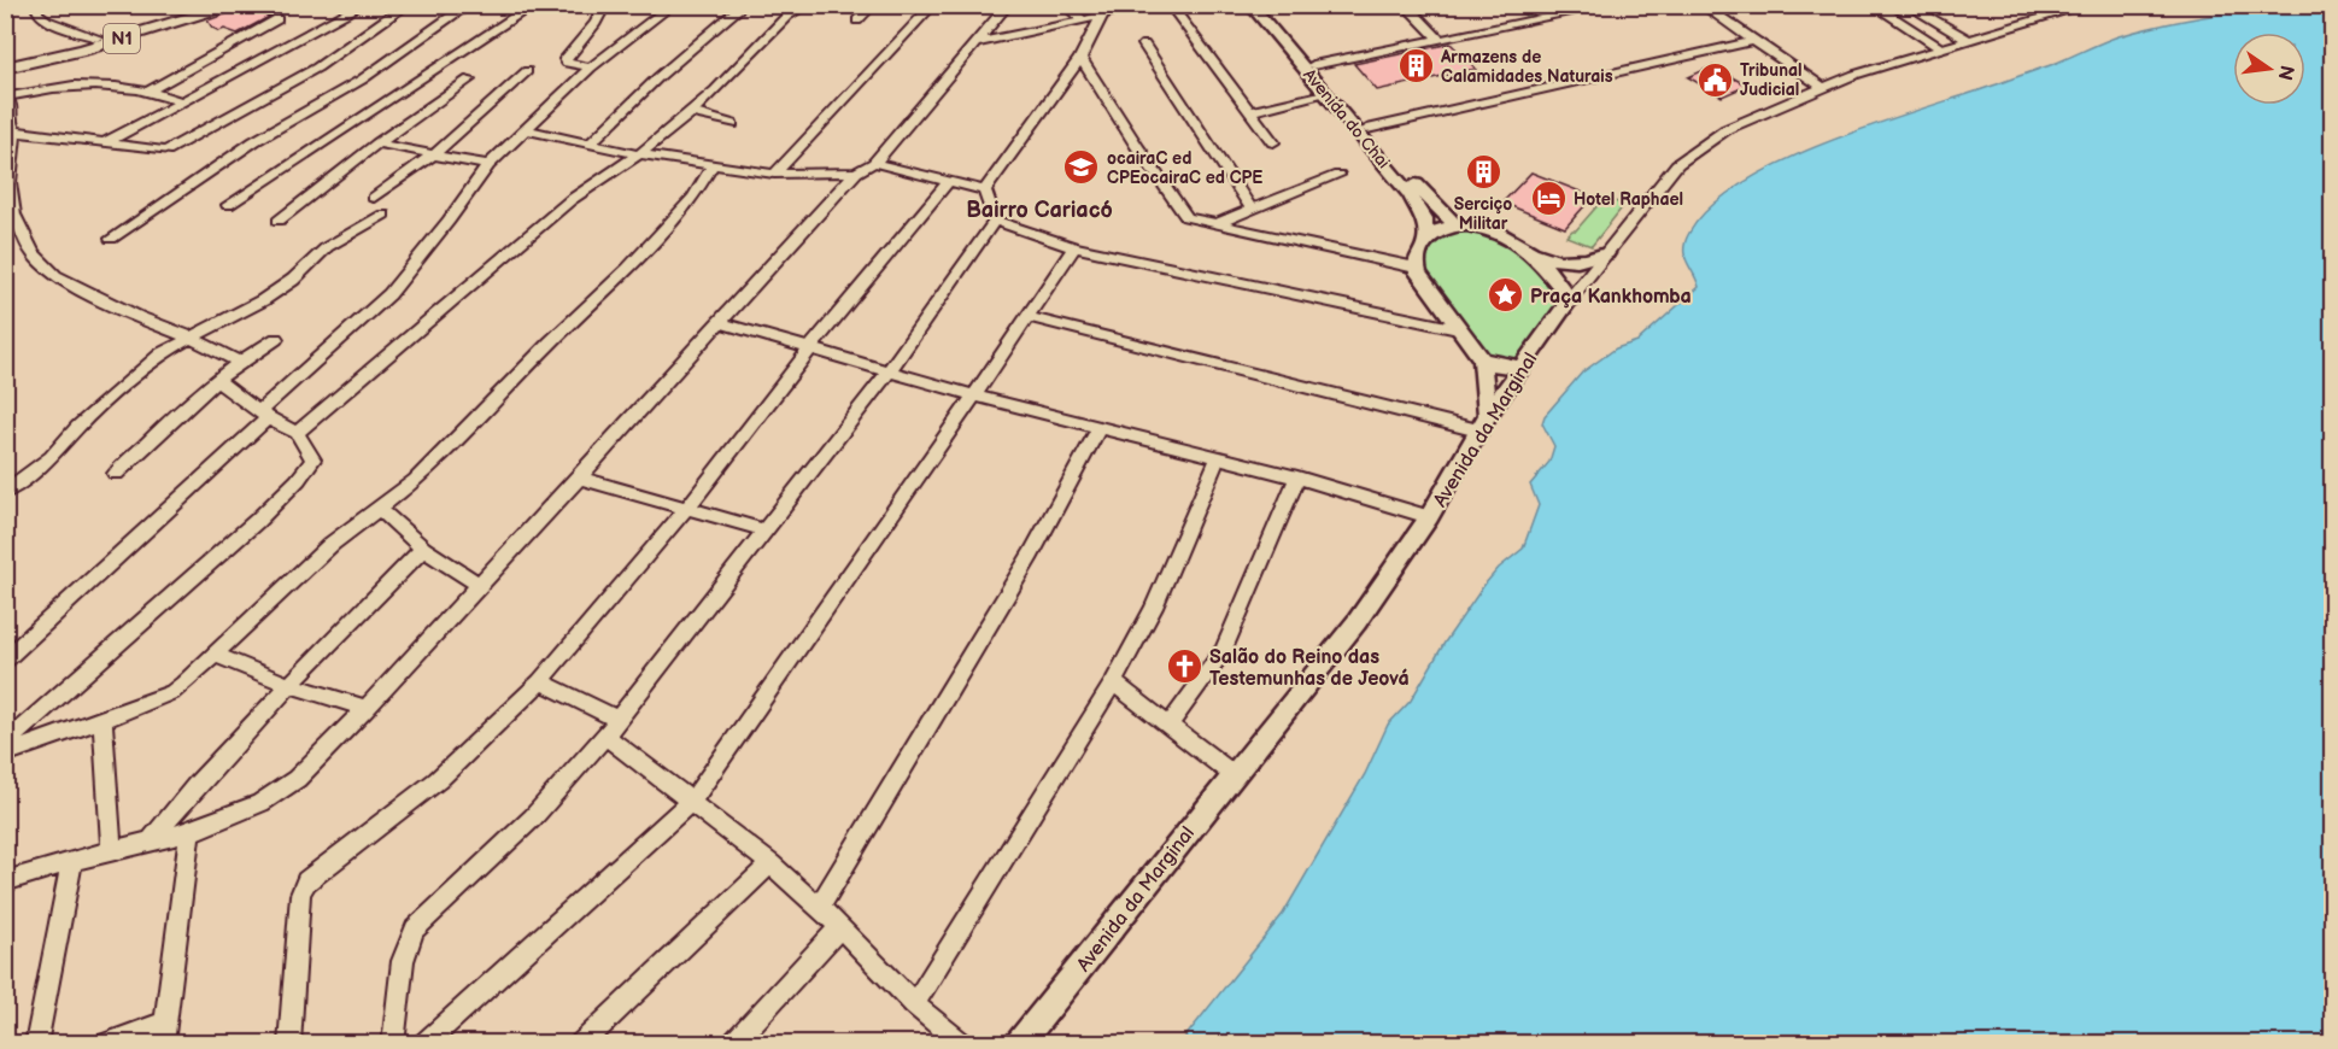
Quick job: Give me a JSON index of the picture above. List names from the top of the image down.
{
  "streets": {
    "highway": ["N1"],
    "main road": ["Avenida do Chai", "Avenida da Marginal"]
  },
  "crossings": [
    ["Avenida do Chai", "Avenida da Marginal"]
  ],
  "districts": ["Bairro Cariacó"],
  "places": {
    "building": ["Armazens de Calamidades Naturais", "Serciço Militar"],
    "public building": ["Tribunal Judicial"],
    "school or university": ["ocairaC ed CPEocairaC ed CPE"],
    "hotel": ["Hotel Raphael"],
    "place": ["Praça Kankhomba"],
    "church": ["Salão do Reino das Testemunhas de Jeová"]
  },
  "north": "right"
}
